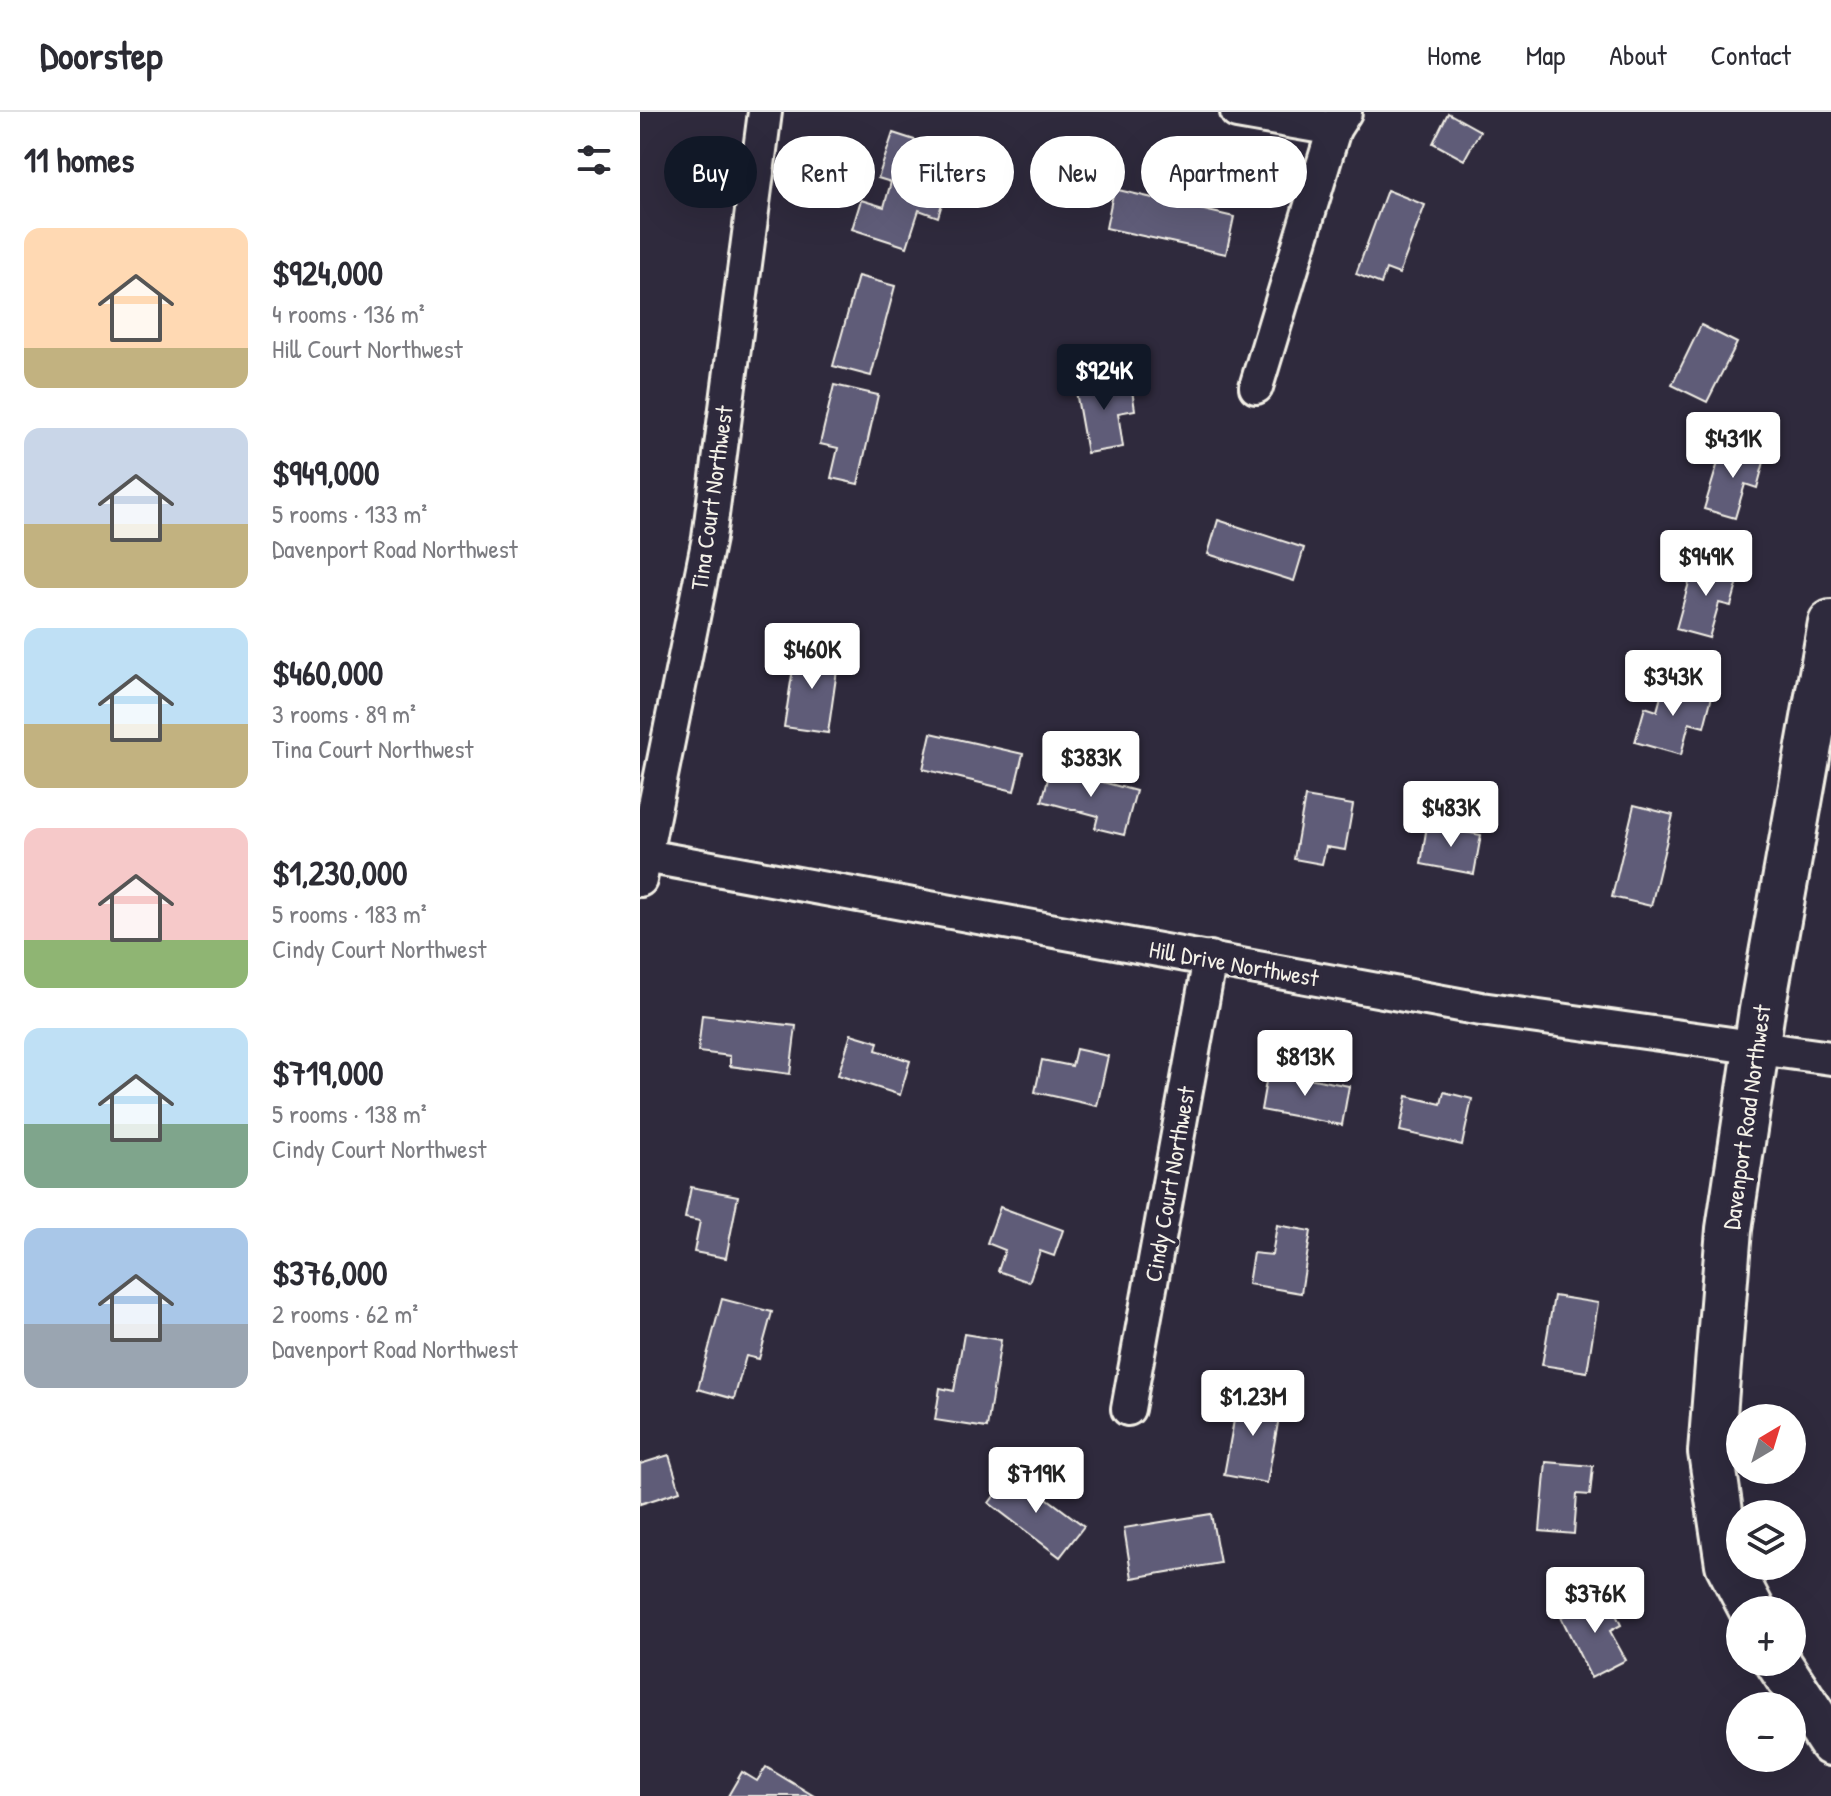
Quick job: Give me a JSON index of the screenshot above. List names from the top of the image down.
{
  "streets": {
    "street": [
      "Tina Court Northwest",
      "Hill Drive Northwest",
      "Davenport Road Northwest",
      "Cindy Court Northwest"
    ]
  },
  "crossings": [
    ["Tina Court Northwest", "Hill Drive Northwest"],
    ["Hill Drive Northwest", "Davenport Road Northwest"],
    ["Hill Drive Northwest", "Cindy Court Northwest"]
  ],
  "north": "top right",
  "page": {
    "header": "Doorstep",
    "nav": [
      "Home",
      "Map",
      "About",
      "Contact"
    ],
    "heading": "11 homes",
    "chip": [
      "Buy",
      "Rent",
      "Filters",
      "New",
      "Apartment"
    ],
    "list": [
      {
        "name": "$924,000",
        "note": "4 rooms · 136 m² · Hill Court Northwest"
      },
      {
        "name": "$949,000",
        "note": "5 rooms · 133 m² · Davenport Road Northwest"
      },
      {
        "name": "$460,000",
        "note": "3 rooms · 89 m² · Tina Court Northwest"
      },
      {
        "name": "$1,230,000",
        "note": "5 rooms · 183 m² · Cindy Court Northwest"
      },
      {
        "name": "$719,000",
        "note": "5 rooms · 138 m² · Cindy Court Northwest"
      },
      {
        "name": "$376,000",
        "note": "2 rooms · 62 m² · Davenport Road Northwest"
      }
    ],
    "price": [
      "$924K",
      "$431K",
      "$949K",
      "$460K",
      "$343K",
      "$383K",
      "$483K",
      "$813K",
      "$1.23M",
      "$719K",
      "$376K"
    ],
    "map_buttons": ["+", "−"]
  }
}
